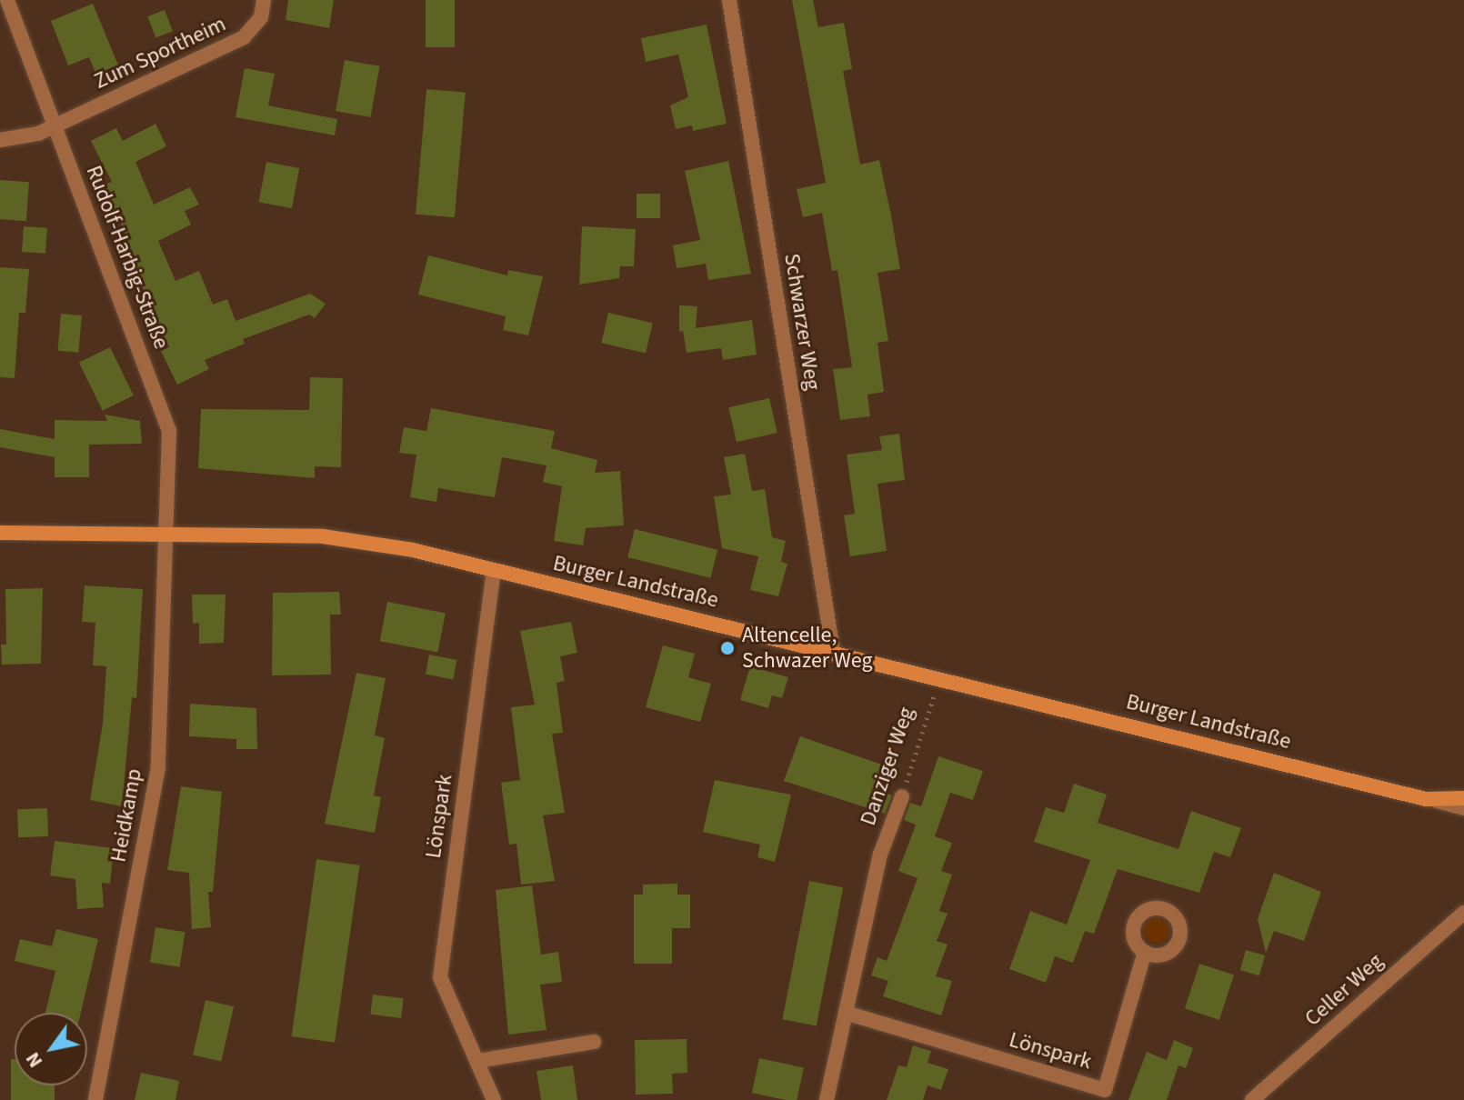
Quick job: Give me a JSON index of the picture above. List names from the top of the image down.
{
  "streets": {
    "street": [
      "Zum Sportheim",
      "Rudolf-Harbig-Straße",
      "Schwarzer Weg",
      "Burger Landstraße",
      "Danziger Weg",
      "Heidkamp",
      "Lönspark",
      "Celler Weg"
    ]
  },
  "crossings": [
    ["Zum Sportheim", "Rudolf-Harbig-Straße"],
    ["Rudolf-Harbig-Straße", "Burger Landstraße"],
    ["Rudolf-Harbig-Straße", "Heidkamp"],
    ["Schwarzer Weg", "Burger Landstraße"],
    ["Burger Landstraße", "Heidkamp"],
    ["Burger Landstraße", "Lönspark"],
    ["Danziger Weg", "Lönspark"]
  ],
  "places": ["Altencelle, Schwazer Weg"],
  "north": "bottom left"
}
